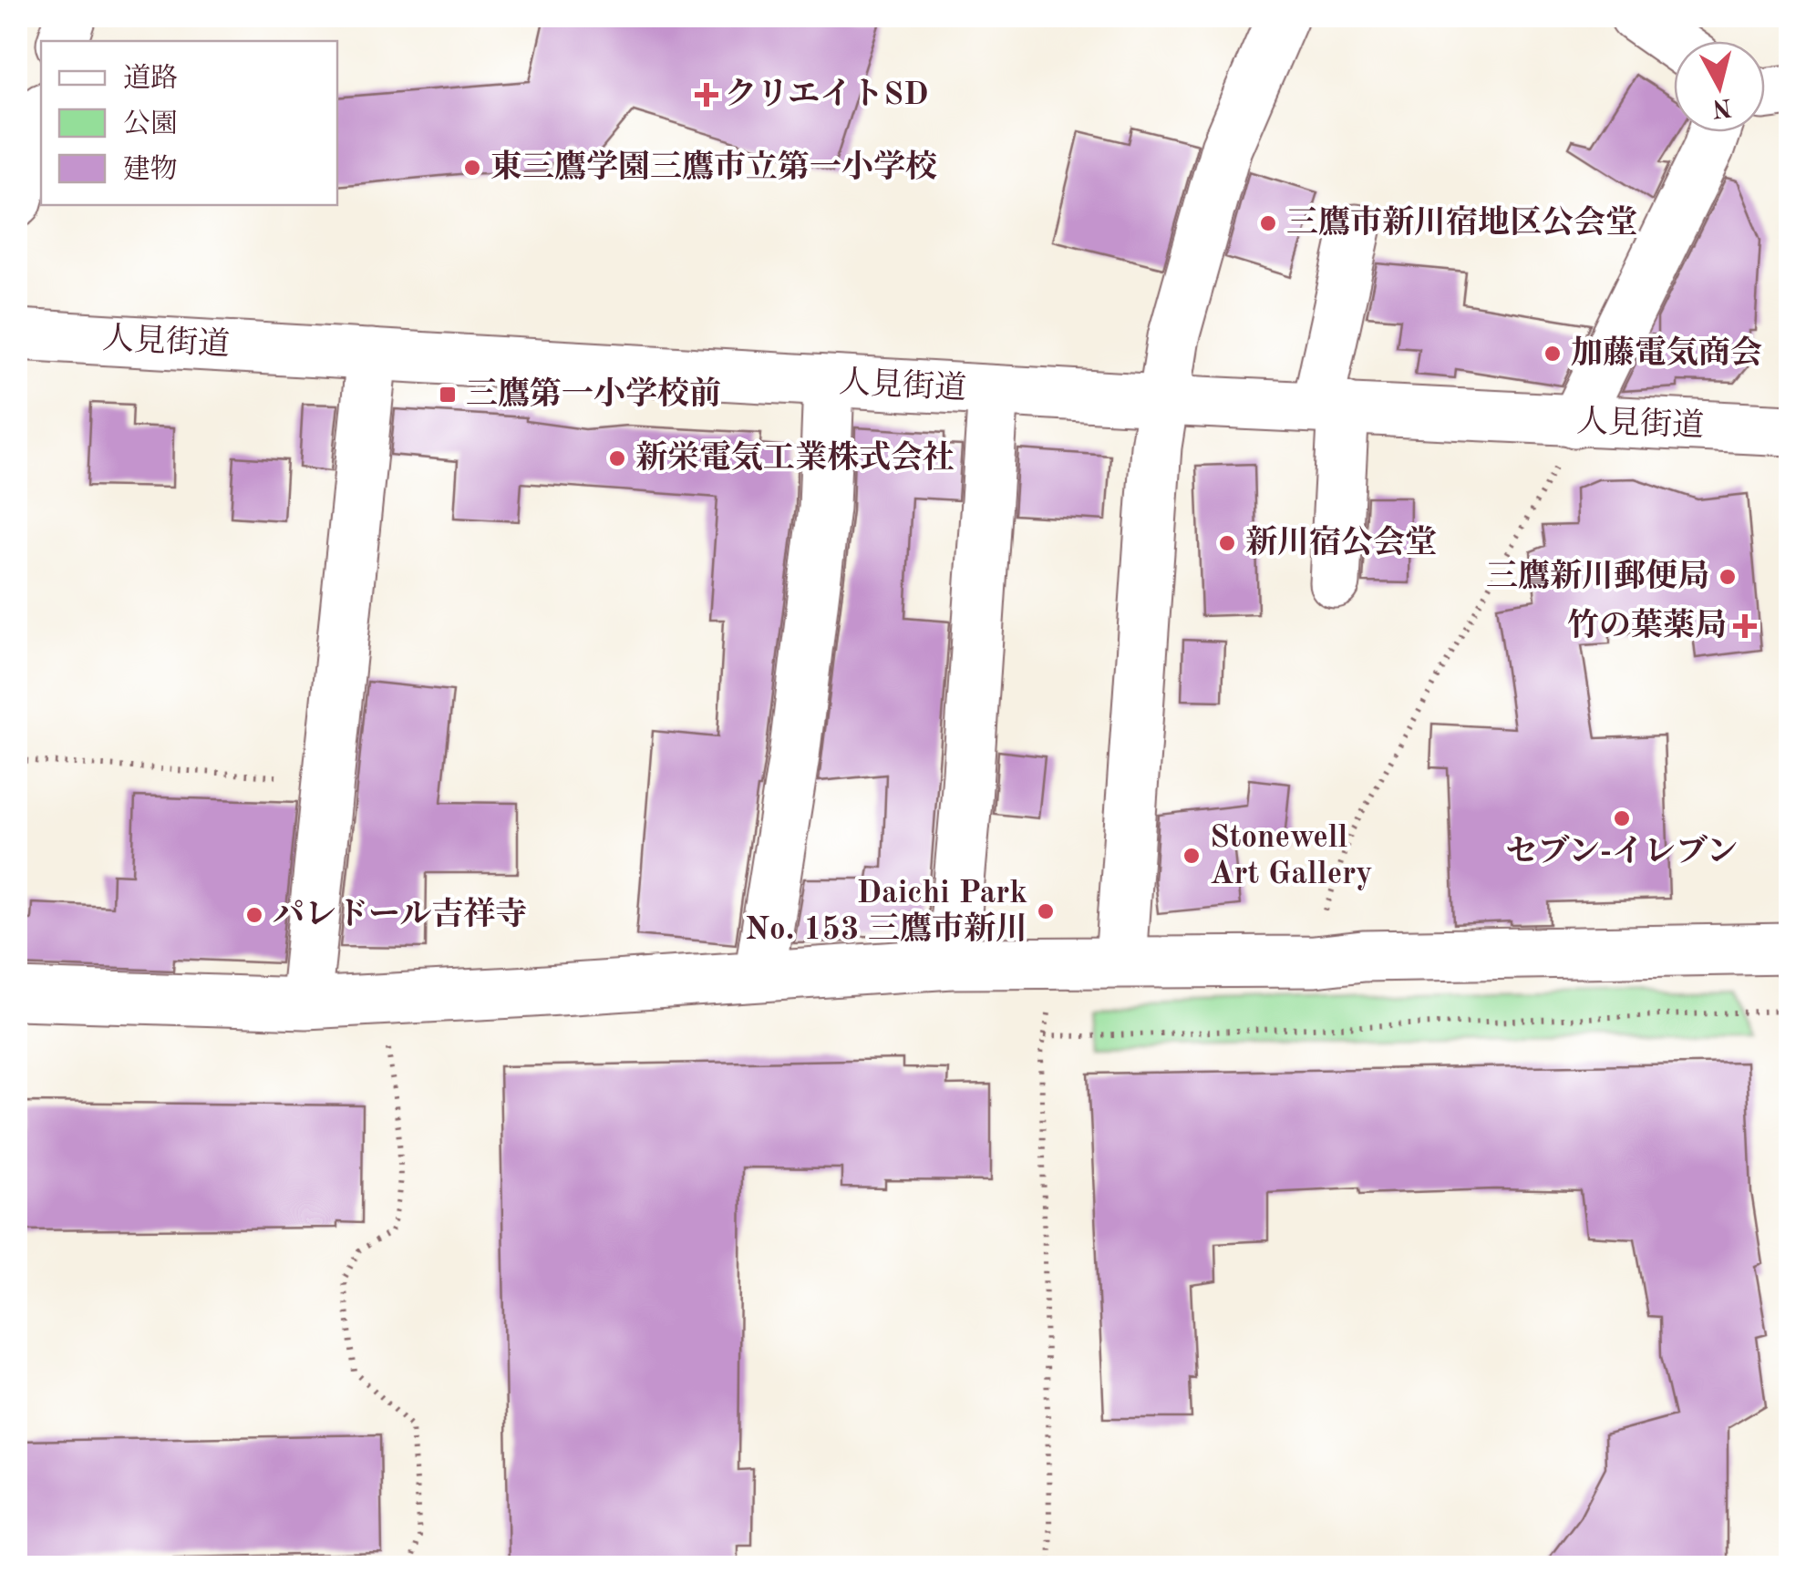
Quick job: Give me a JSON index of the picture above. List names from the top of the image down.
{
  "streets": {
    "street": ["人見街道"]
  },
  "places": {
    "health": ["クリエイトSD", "竹の葉薬局"],
    "other": [
      "東三鷹学園三鷹市立第一小学校",
      "三鷹市新川宿地区公会堂",
      "加藤電気商会",
      "新栄電気工業株式会社",
      "新川宿公会堂",
      "三鷹新川郵便局",
      "セブン-イレブン",
      "Stonewell Art Gallery",
      "Daichi Park No. 153 三鷹市新川",
      "パレドール吉祥寺"
    ],
    "transit": ["三鷹第一小学校前"]
  },
  "legend": ["道路", "公園", "建物"],
  "north": "bottom"
}
